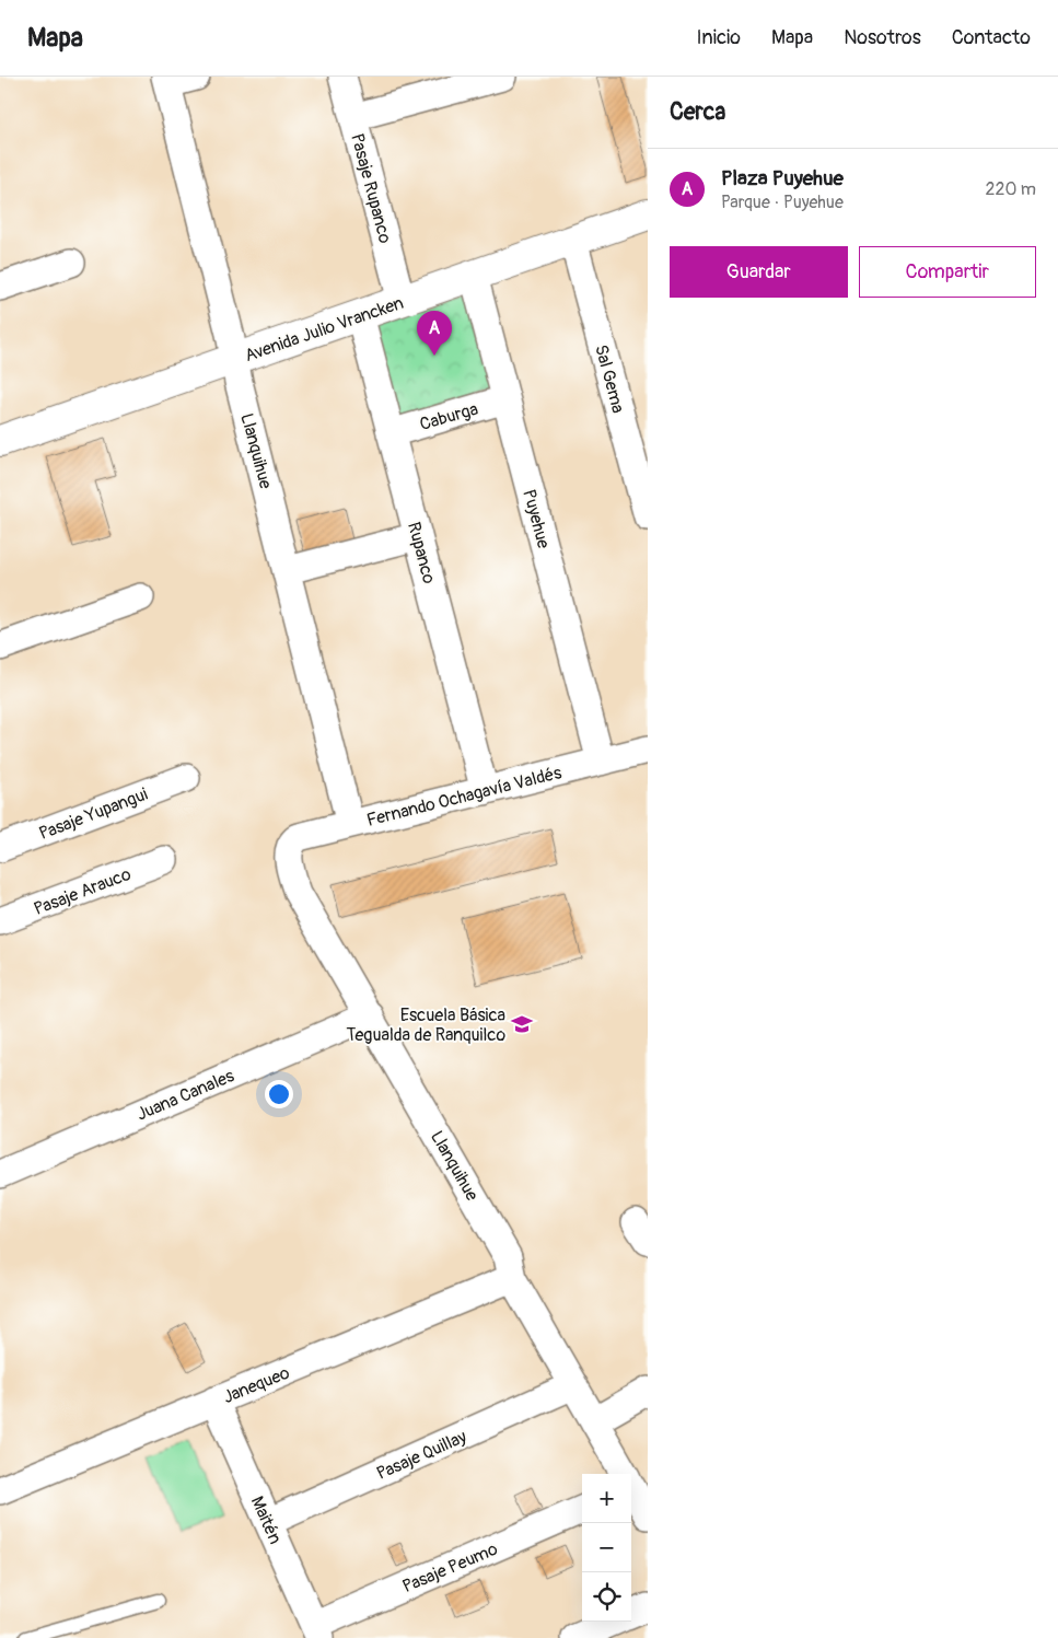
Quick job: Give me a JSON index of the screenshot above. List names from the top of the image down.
{
  "streets": {
    "street": [
      "Pasaje Rupanco",
      "Avenida Julio Vrancken",
      "Sal Gema",
      "Caburga",
      "Llanquihue",
      "Puyehue",
      "Rupanco",
      "Fernando Ochagavía Valdés",
      "Pasaje Yupangui",
      "Pasaje Arauco",
      "Juana Canales",
      "Janequeo",
      "Pasaje Quillay",
      "Maitén",
      "Pasaje Peumo"
    ]
  },
  "crossings": [
    ["Pasaje Rupanco", "Avenida Julio Vrancken"],
    ["Avenida Julio Vrancken", "Sal Gema"],
    ["Avenida Julio Vrancken", "Llanquihue"],
    ["Avenida Julio Vrancken", "Puyehue"],
    ["Avenida Julio Vrancken", "Rupanco"],
    ["Caburga", "Puyehue"],
    ["Caburga", "Rupanco"],
    ["Llanquihue", "Fernando Ochagavía Valdés"],
    ["Llanquihue", "Juana Canales"],
    ["Llanquihue", "Janequeo"],
    ["Llanquihue", "Pasaje Quillay"],
    ["Puyehue", "Fernando Ochagavía Valdés"],
    ["Rupanco", "Fernando Ochagavía Valdés"],
    ["Janequeo", "Maitén"],
    ["Pasaje Quillay", "Maitén"],
    ["Maitén", "Pasaje Peumo"]
  ],
  "places": {
    "school or university": ["Escuela Básica Tegualda de Ranquilco"]
  },
  "page": {
    "header": "Mapa",
    "nav": [
      "Inicio",
      "Mapa",
      "Nosotros",
      "Contacto"
    ],
    "heading": "Cerca",
    "list": [
      {
        "mark": "A",
        "name": "Plaza Puyehue",
        "note": "Parque · Puyehue",
        "value": "220 m"
      }
    ],
    "buttons": ["Guardar", "Compartir"],
    "pins": "A",
    "map_buttons": ["+", "−"]
  }
}
